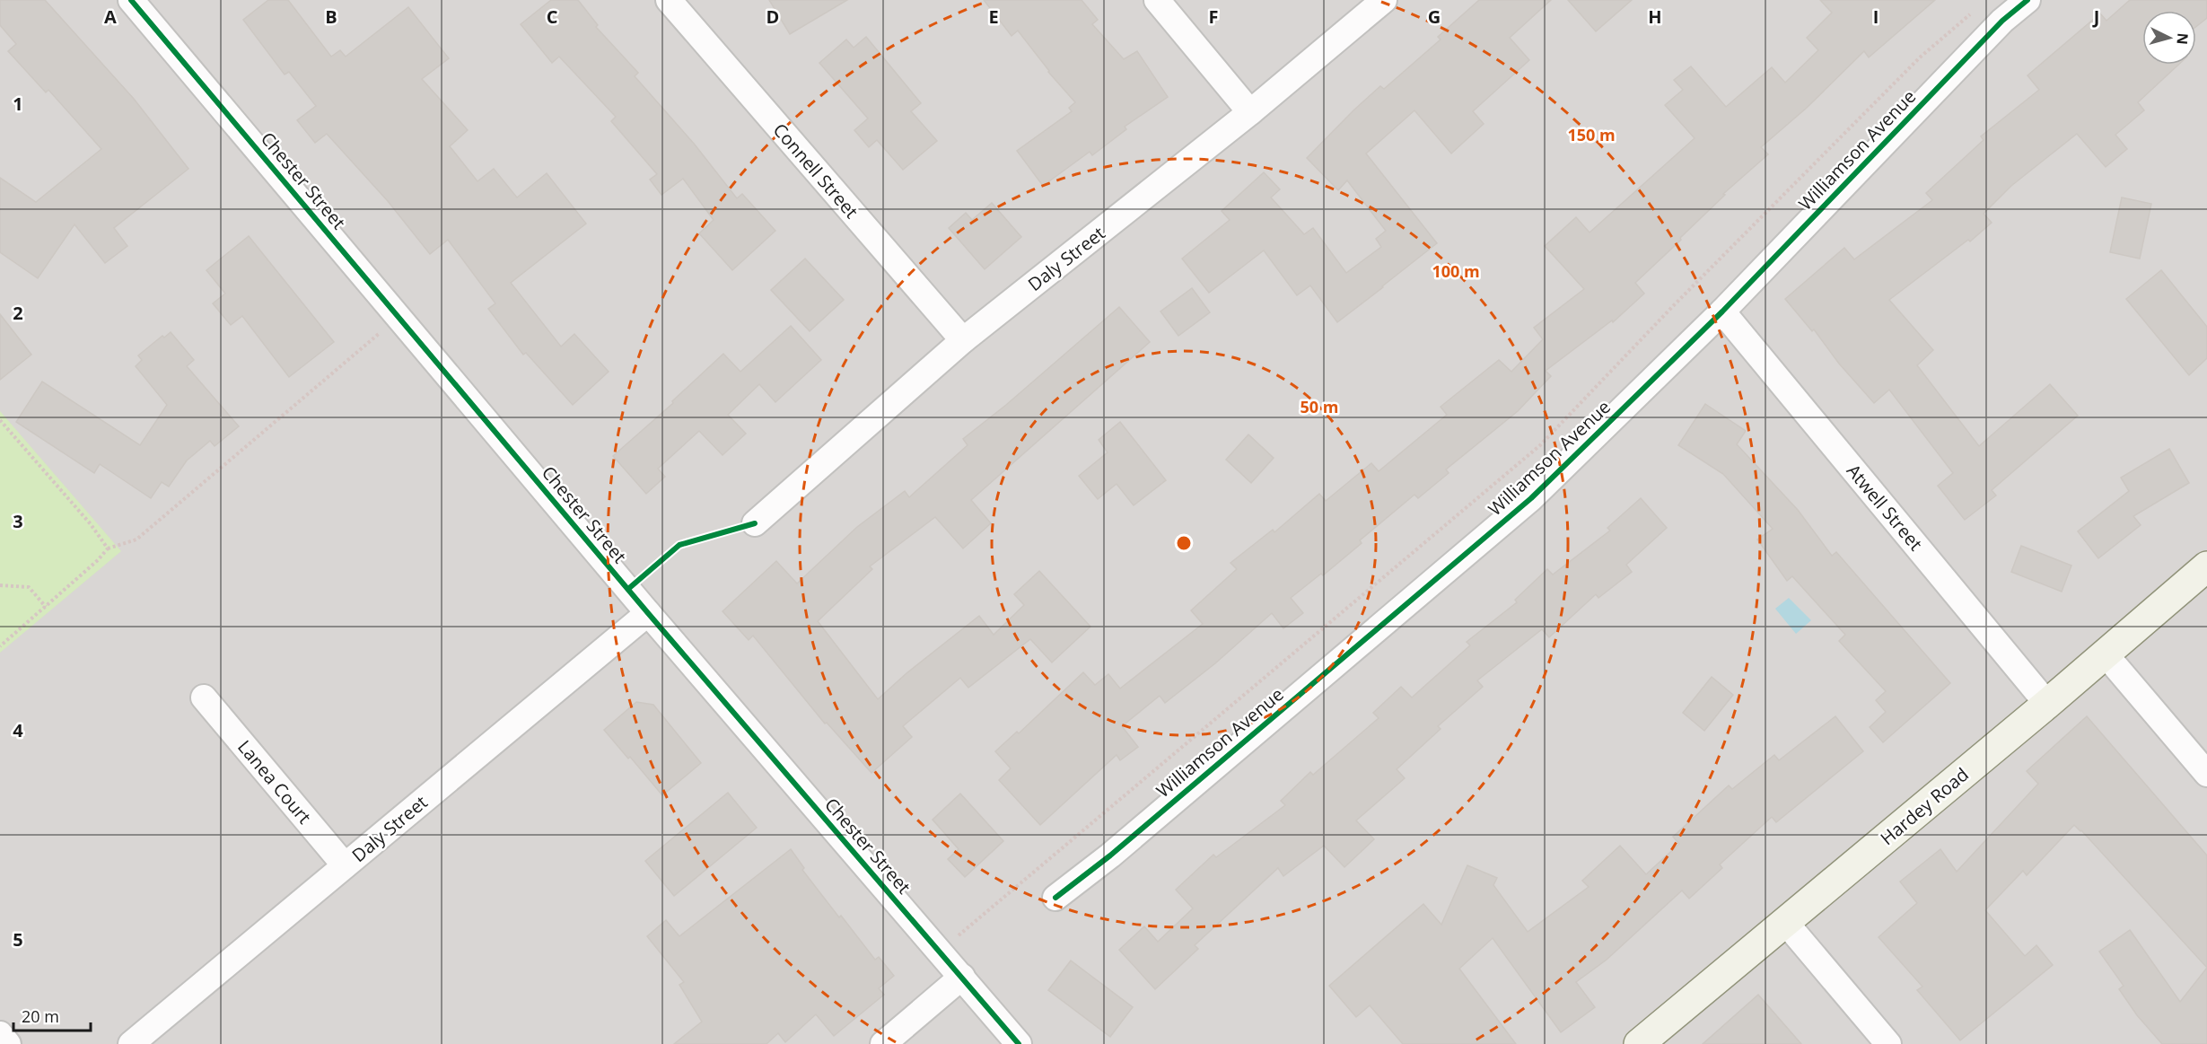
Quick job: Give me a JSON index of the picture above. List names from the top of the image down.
{
  "streets": {
    "main road": ["Hardey Road"],
    "street": [
      "Williamson Avenue",
      "Connell Street",
      "Chester Street",
      "Daly Street",
      "Atwell Street",
      "Lanea Court"
    ]
  },
  "crossings": [
    ["Williamson Avenue", "Atwell Street"],
    ["Connell Street", "Daly Street"],
    ["Chester Street", "Daly Street"],
    ["Daly Street", "Lanea Court"],
    ["Atwell Street", "Hardey Road"]
  ],
  "scale_bar": "20 m",
  "north": "right",
  "grid": {
    "columns": [
      "A",
      "B",
      "C",
      "D",
      "E",
      "F",
      "G",
      "H",
      "I",
      "J"
    ],
    "rows": [
      "1",
      "2",
      "3",
      "4",
      "5"
    ]
  },
  "rings": ["150 m", "100 m", "50 m"]
}
